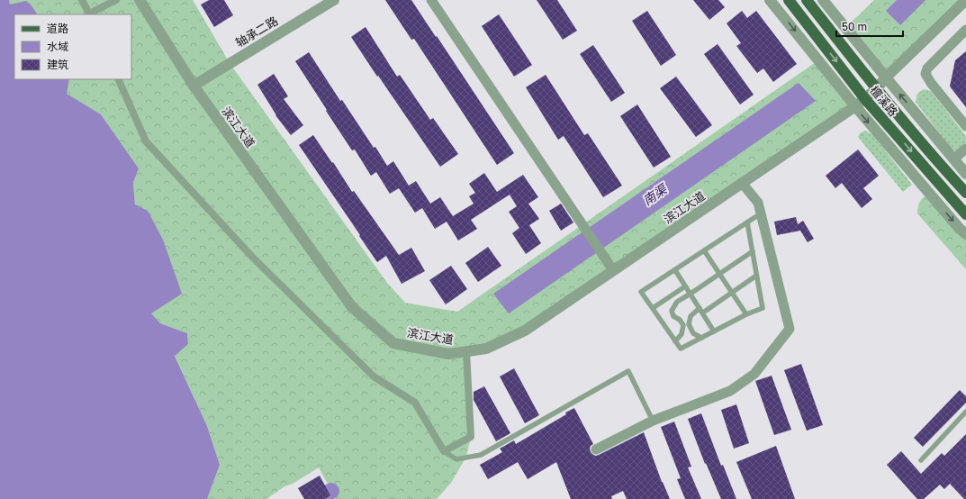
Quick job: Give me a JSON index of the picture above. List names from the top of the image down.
{
  "streets": {
    "main road": ["檀溪路"],
    "street": ["轴承二路", "滨江大道"]
  },
  "crossings": [
    ["轴承二路", "滨江大道"],
    ["檀溪路", "滨江大道"]
  ],
  "water": ["南渠"],
  "legend": ["道路", "水域", "建筑"],
  "scale_bar": "50 m"
}
